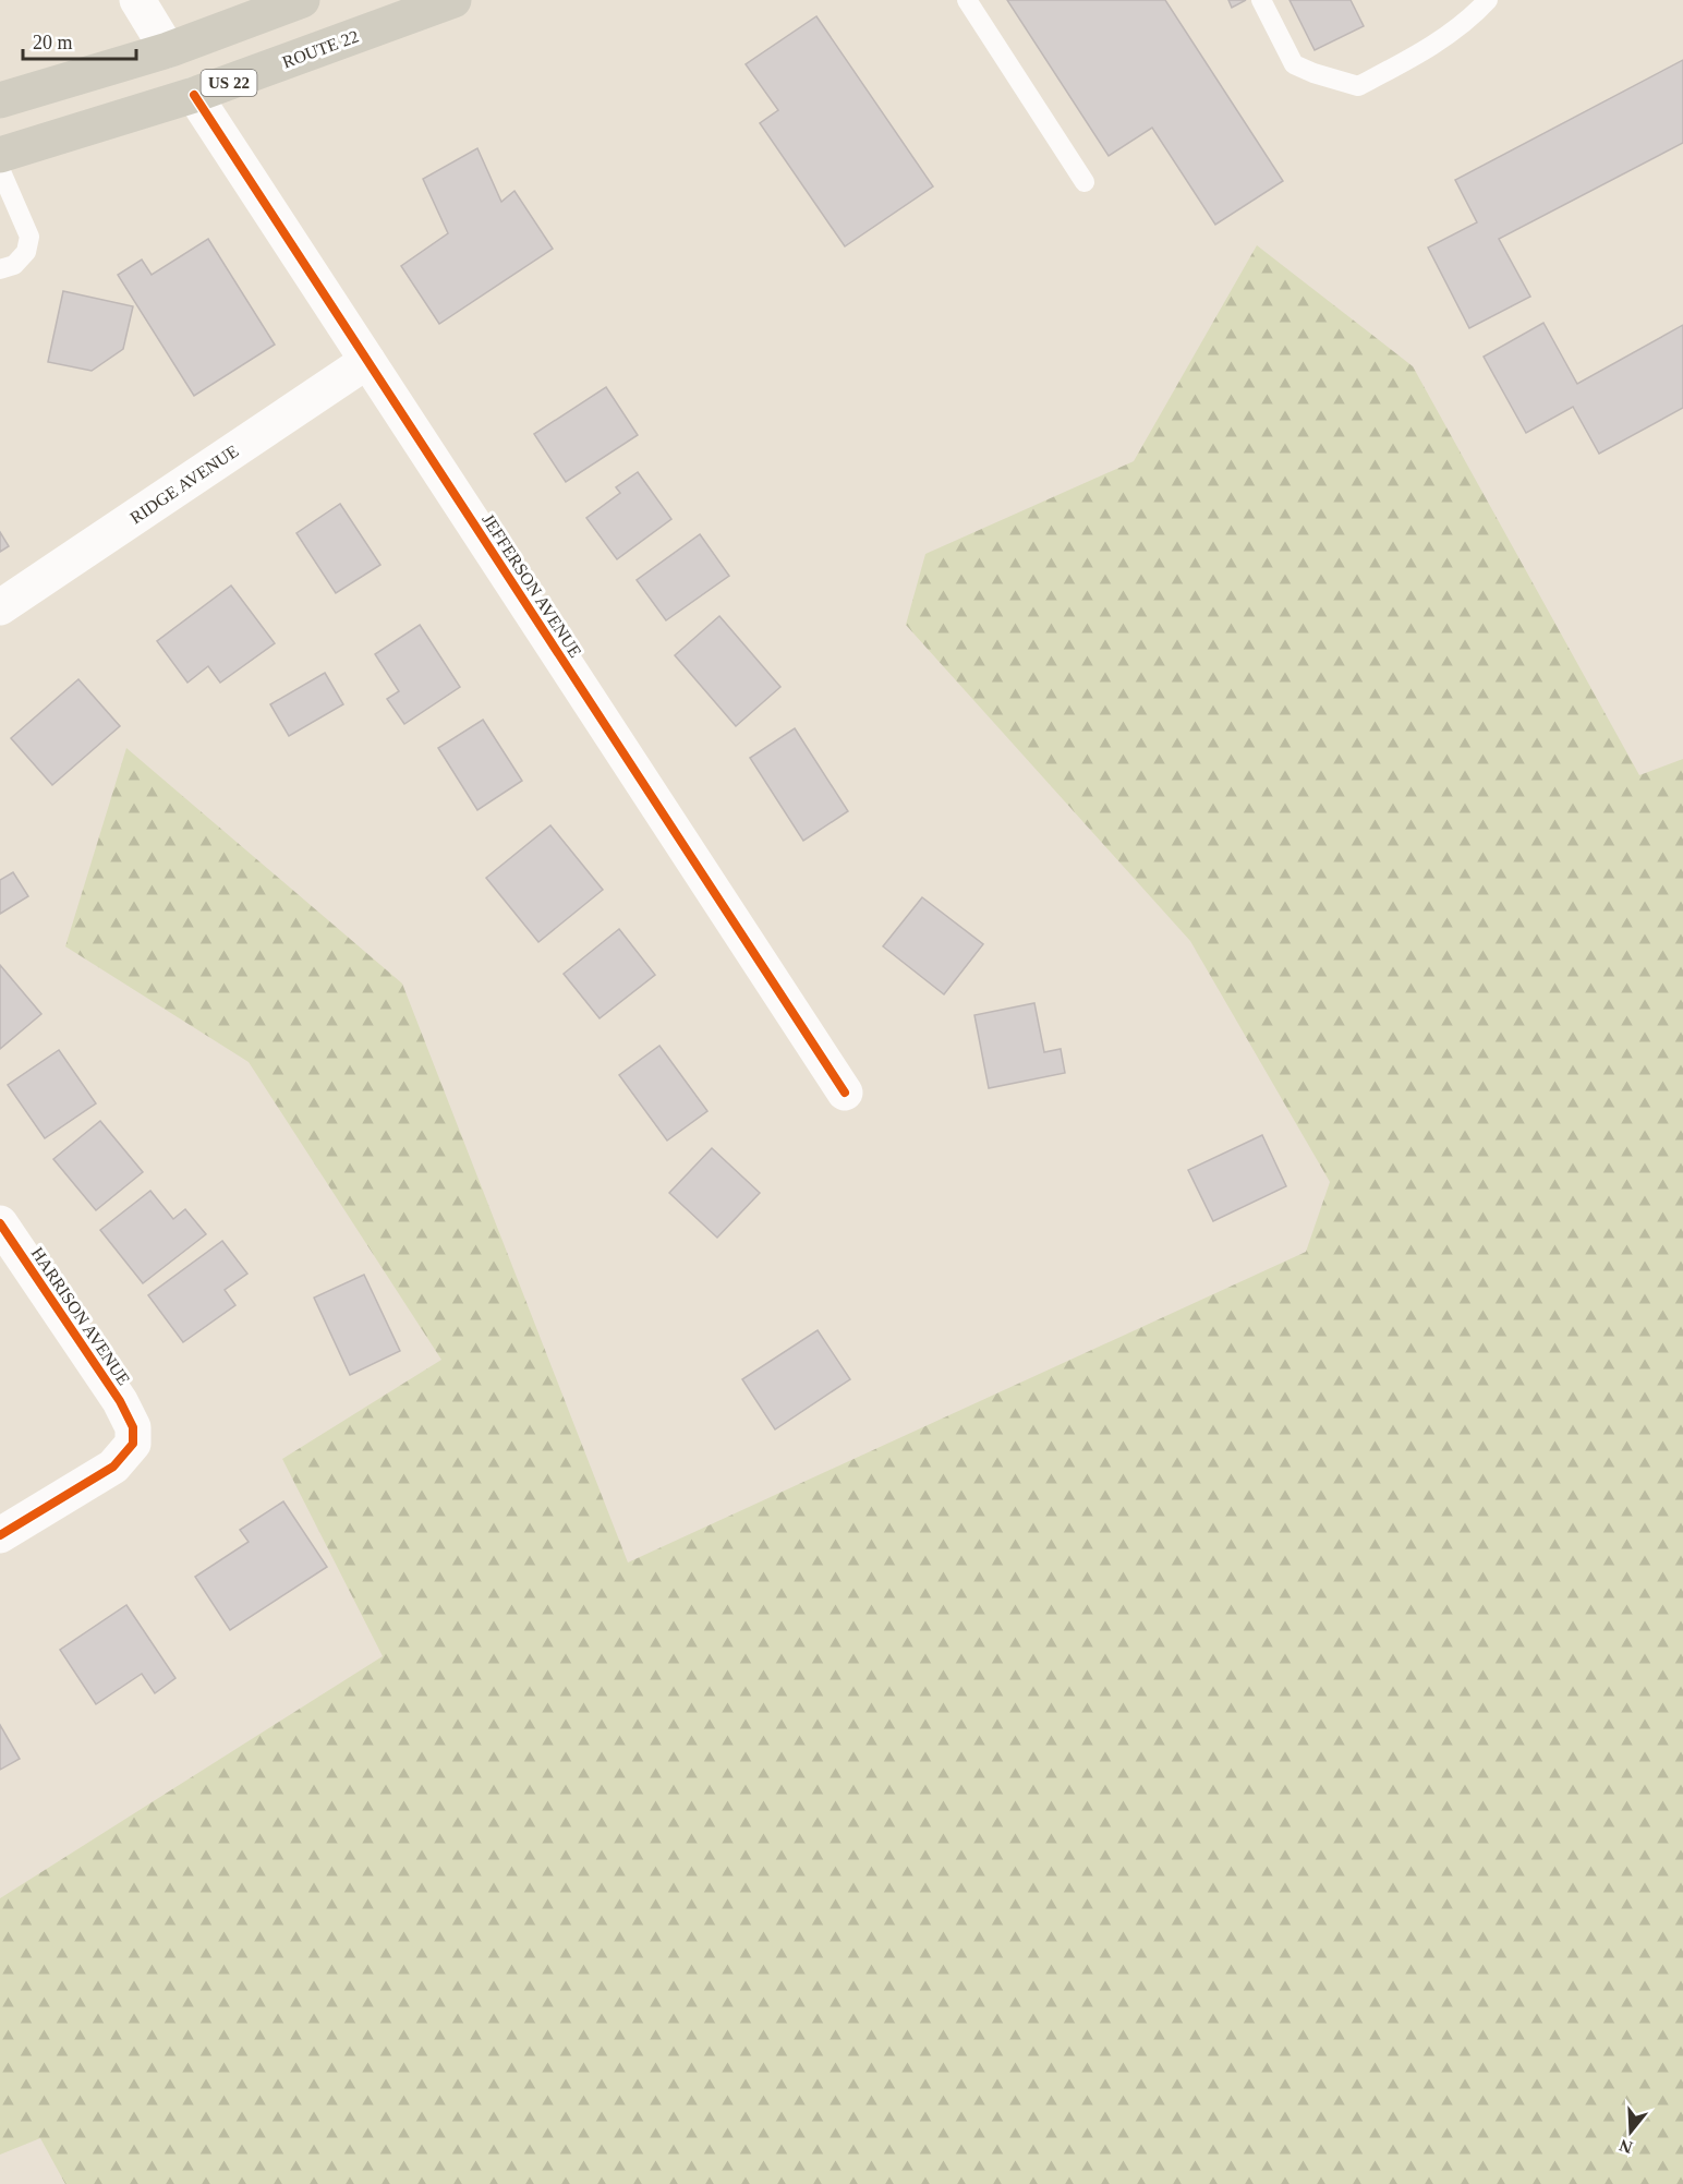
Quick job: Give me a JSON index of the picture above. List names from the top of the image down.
{
  "streets": {
    "highway": ["ROUTE 22", "US 22"],
    "street": ["RIDGE AVENUE", "JEFFERSON AVENUE", "HARRISON AVENUE"]
  },
  "crossings": [
    ["ROUTE 22", "JEFFERSON AVENUE"],
    ["RIDGE AVENUE", "JEFFERSON AVENUE"]
  ],
  "scale_bar": "20 m",
  "north": "bottom"
}
